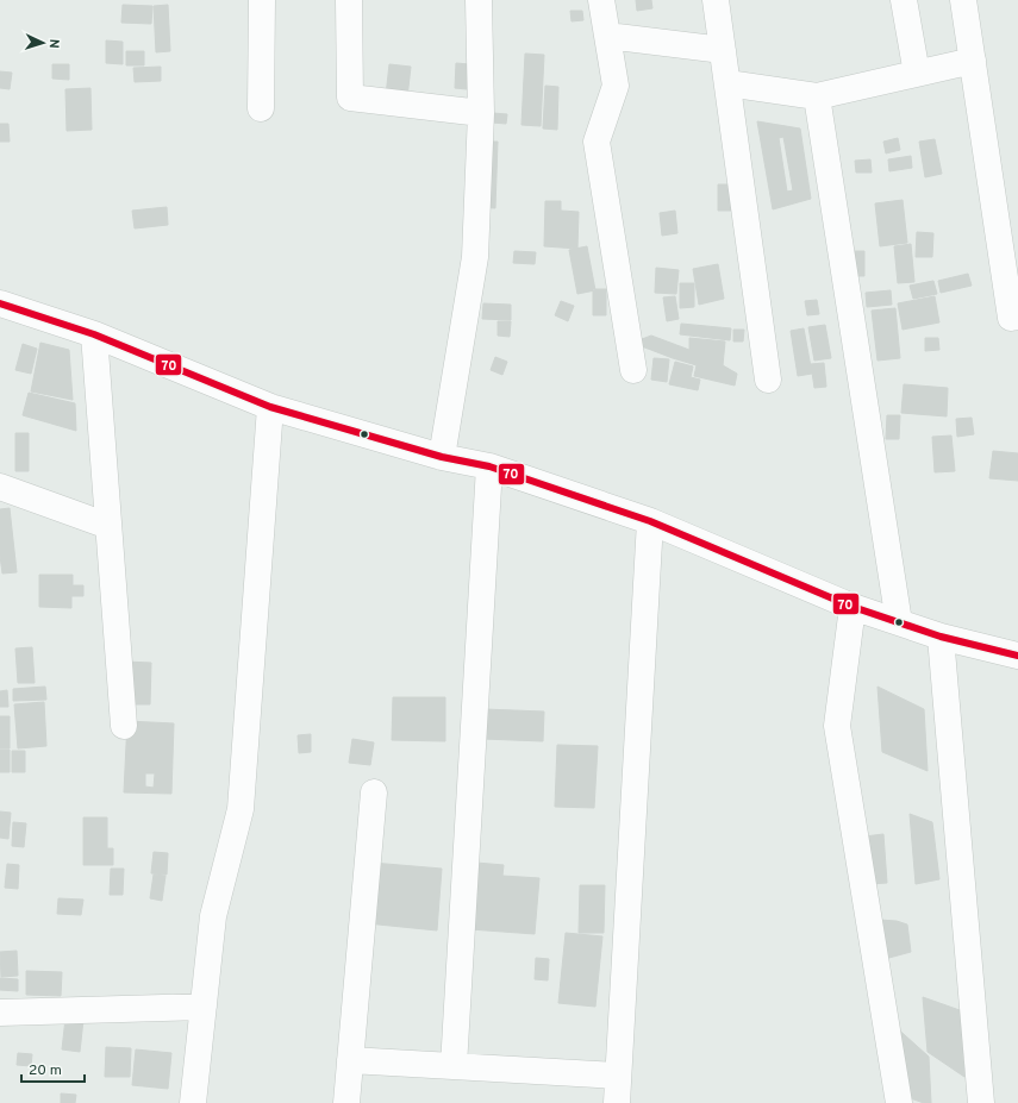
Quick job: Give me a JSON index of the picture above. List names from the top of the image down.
{
  "lines": ["transit line 70"],
  "scale_bar": "20 m",
  "north": "right"
}
